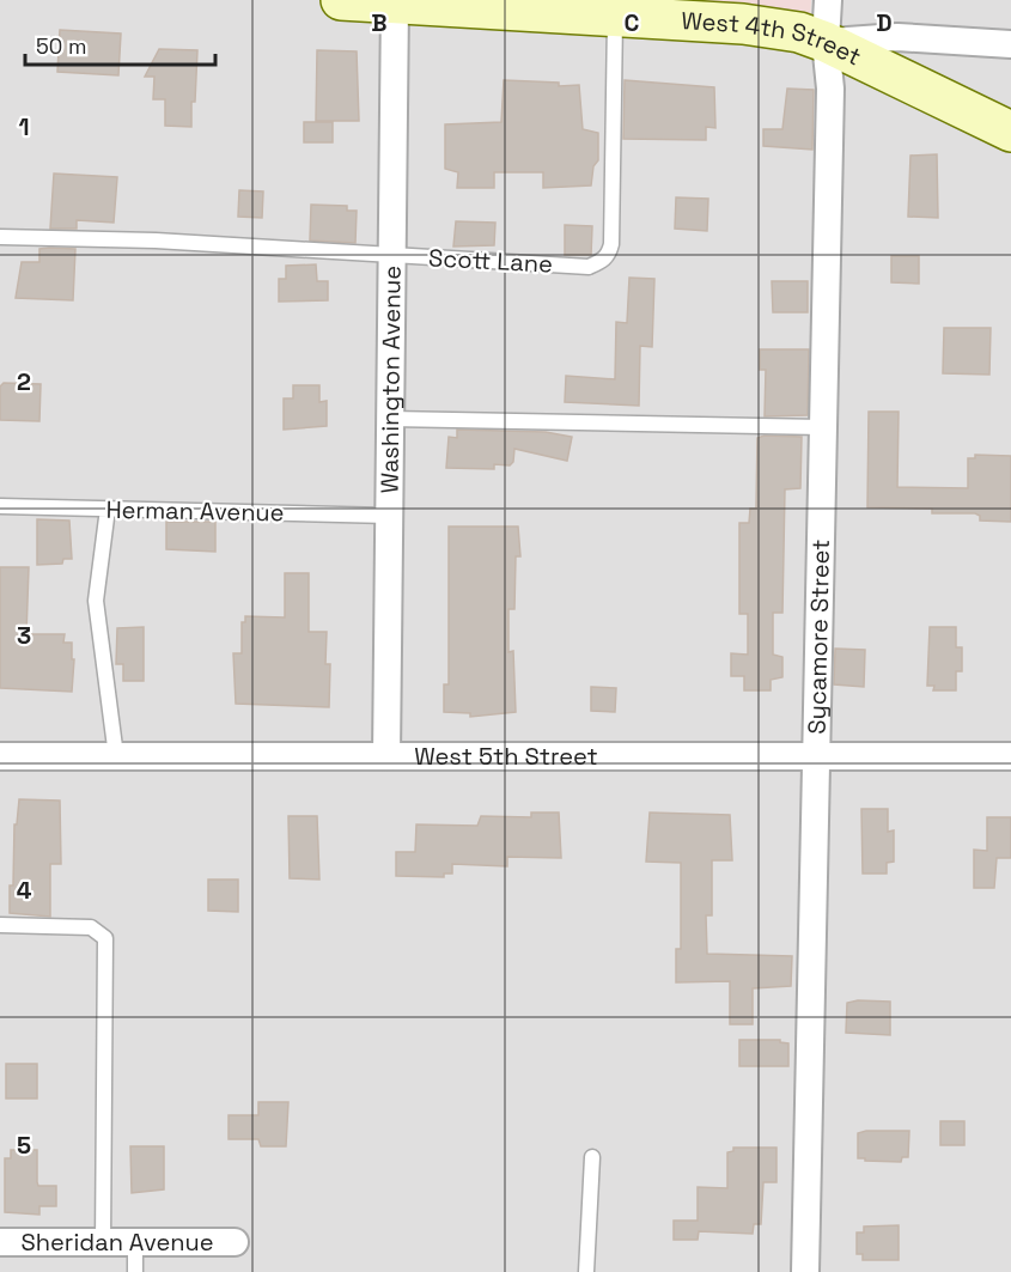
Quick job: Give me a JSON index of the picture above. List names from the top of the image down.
{
  "streets": {
    "main road": ["West 4th Street"],
    "street": [
      "Washington Avenue",
      "Sycamore Street",
      "West 5th Street",
      "Sheridan Avenue"
    ],
    "lane": ["Scott Lane", "Herman Avenue"]
  },
  "crossings": [
    ["West 4th Street", "Scott Lane"],
    ["West 4th Street", "Washington Avenue"],
    ["West 4th Street", "Sycamore Street"],
    ["Scott Lane", "Washington Avenue"],
    ["Washington Avenue", "Herman Avenue"],
    ["Washington Avenue", "West 5th Street"],
    ["Sycamore Street", "West 5th Street"]
  ],
  "scale_bar": "50 m",
  "grid": {
    "columns": ["B", "C", "D"],
    "rows": [
      "1",
      "2",
      "3",
      "4",
      "5"
    ]
  }
}
